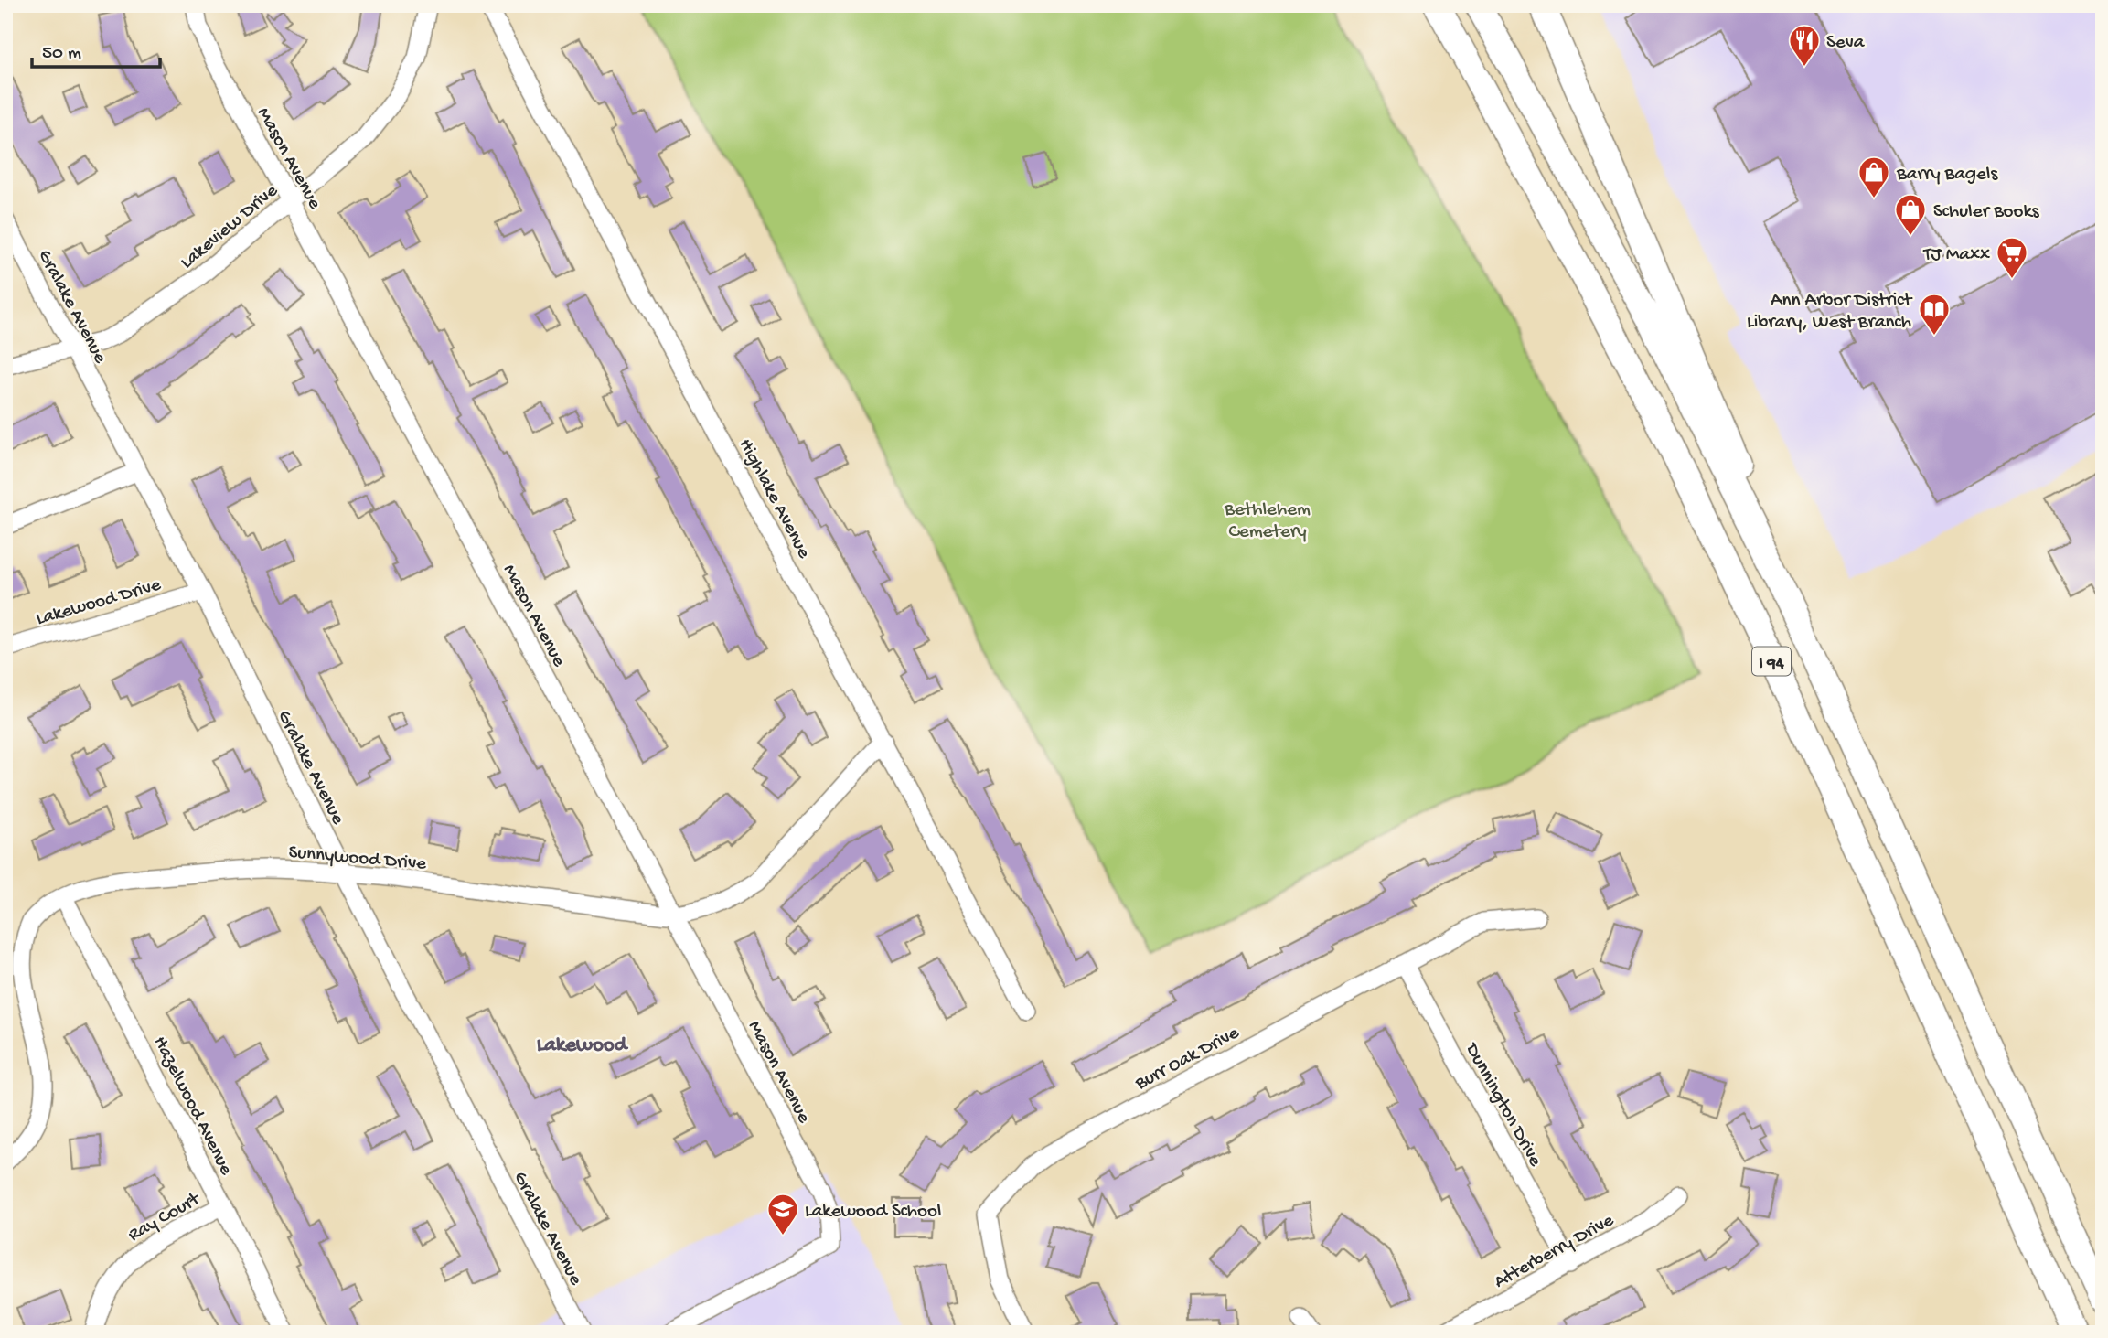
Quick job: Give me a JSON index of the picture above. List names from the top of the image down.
{
  "streets": {
    "highway": ["I 94"],
    "street": [
      "Mason Avenue",
      "Lakeview Drive",
      "Gralake Avenue",
      "Highlake Avenue",
      "Lakewood Drive",
      "Sunnywood Drive",
      "Burr Oak Drive",
      "Dunnington Drive",
      "Hazelwood Avenue",
      "Ray Court",
      "Atterberry Drive"
    ]
  },
  "crossings": [
    ["Mason Avenue", "Lakeview Drive"],
    ["Mason Avenue", "Sunnywood Drive"],
    ["Lakeview Drive", "Gralake Avenue"],
    ["Gralake Avenue", "Lakewood Drive"],
    ["Gralake Avenue", "Sunnywood Drive"],
    ["Highlake Avenue", "Sunnywood Drive"],
    ["Sunnywood Drive", "Hazelwood Avenue"],
    ["Burr Oak Drive", "Dunnington Drive"],
    ["Dunnington Drive", "Atterberry Drive"],
    ["Hazelwood Avenue", "Ray Court"]
  ],
  "districts": ["Lakewood"],
  "parks": ["Bethlehem Cemetery"],
  "places": {
    "restaurant": ["Seva"],
    "shop": ["Barry Bagels", "Schuler Books"],
    "supermarket": ["TJ Maxx"],
    "library": ["Ann Arbor District Library, West Branch"],
    "school or university": ["Lakewood School"]
  },
  "scale_bar": "50 m"
}
